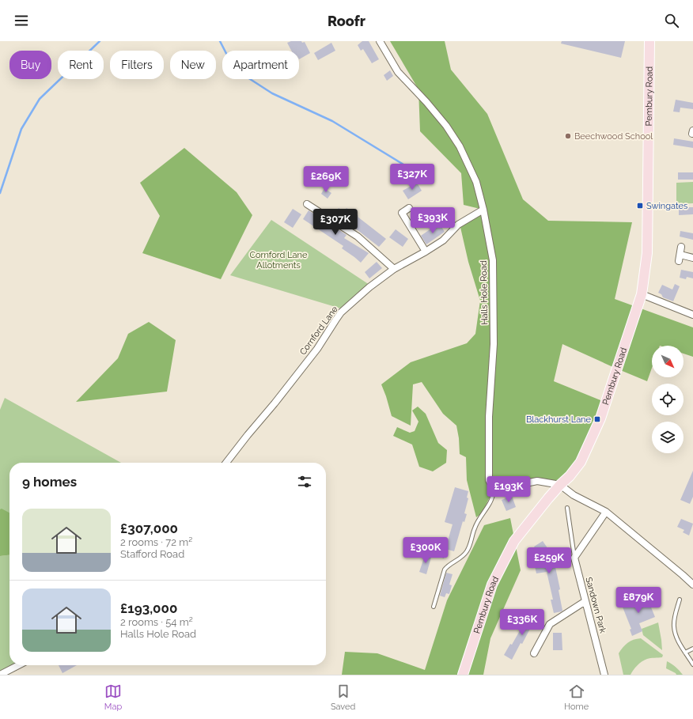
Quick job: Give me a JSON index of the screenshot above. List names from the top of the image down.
{
  "streets": {
    "main road": ["Pembury Road"],
    "street": ["Halls Hole Road", "Cornford Lane", "Sandown Park"]
  },
  "crossings": [
    ["Halls Hole Road", "Cornford Lane"]
  ],
  "parks": ["Cornford Lane Allotments"],
  "places": {
    "other": ["Beechwood School"],
    "transit": ["Swingates", "Blackhurst Lane"]
  },
  "north": "bottom right",
  "page": {
    "header": "Roofr",
    "chip": [
      "Buy",
      "Rent",
      "Filters",
      "New",
      "Apartment"
    ],
    "price": [
      "£327K",
      "£269K",
      "£393K",
      "£307K",
      "£193K",
      "£300K",
      "£259K",
      "£879K",
      "£336K"
    ],
    "heading": "9 homes",
    "list": [
      {
        "name": "£307,000",
        "note": "2 rooms · 72 m² · Stafford Road"
      },
      {
        "name": "£193,000",
        "note": "2 rooms · 54 m² · Halls Hole Road"
      }
    ],
    "tabs": ["Map", "Saved", "Home"]
  }
}
